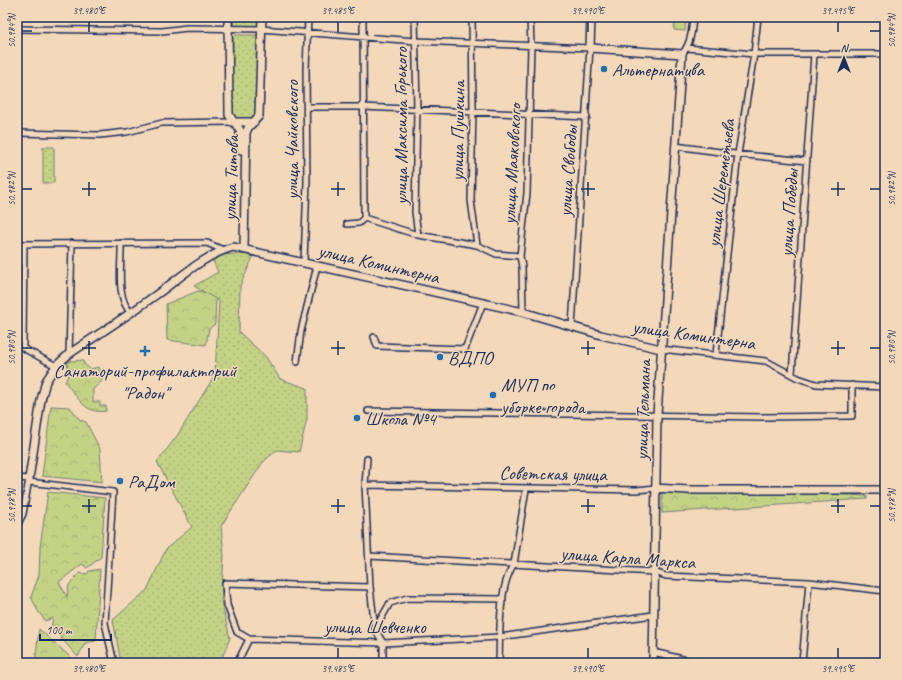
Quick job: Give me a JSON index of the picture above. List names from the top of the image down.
{
  "streets": {
    "street": [
      "улица Максима Горького",
      "улица Пушкина",
      "улица Чайковского",
      "улица Маяковского",
      "улица Свободы",
      "улица Титова",
      "улица Шереметьева",
      "улица Победы",
      "улица Коминтерна",
      "улица Тельмана",
      "Советская улица",
      "улица Карла Маркса",
      "улица Шевченко"
    ]
  },
  "crossings": [
    ["улица Чайковского", "улица Коминтерна"],
    ["улица Маяковского", "улица Коминтерна"],
    ["улица Свободы", "улица Коминтерна"],
    ["улица Титова", "улица Коминтерна"],
    ["улица Шереметьева", "улица Коминтерна"],
    ["улица Победы", "улица Коминтерна"],
    ["улица Коминтерна", "улица Тельмана"],
    ["улица Тельмана", "Советская улица"],
    ["улица Тельмана", "улица Карла Маркса"],
    ["улица Тельмана", "улица Шевченко"]
  ],
  "places": {
    "other": [
      "Альтернатива",
      "ВДПО",
      "МУП по уборке города",
      "Школа №4",
      "РаДом"
    ],
    "health": ["Санаторий-профилакторий \"Радон\""]
  },
  "scale_bar": "100 m",
  "north": "top",
  "coordinates": [
    "39.480°E",
    "39.485°E",
    "39.490°E",
    "39.495°E",
    "50.984°N",
    "50.982°N",
    "50.980°N",
    "50.978°N"
  ]
}
